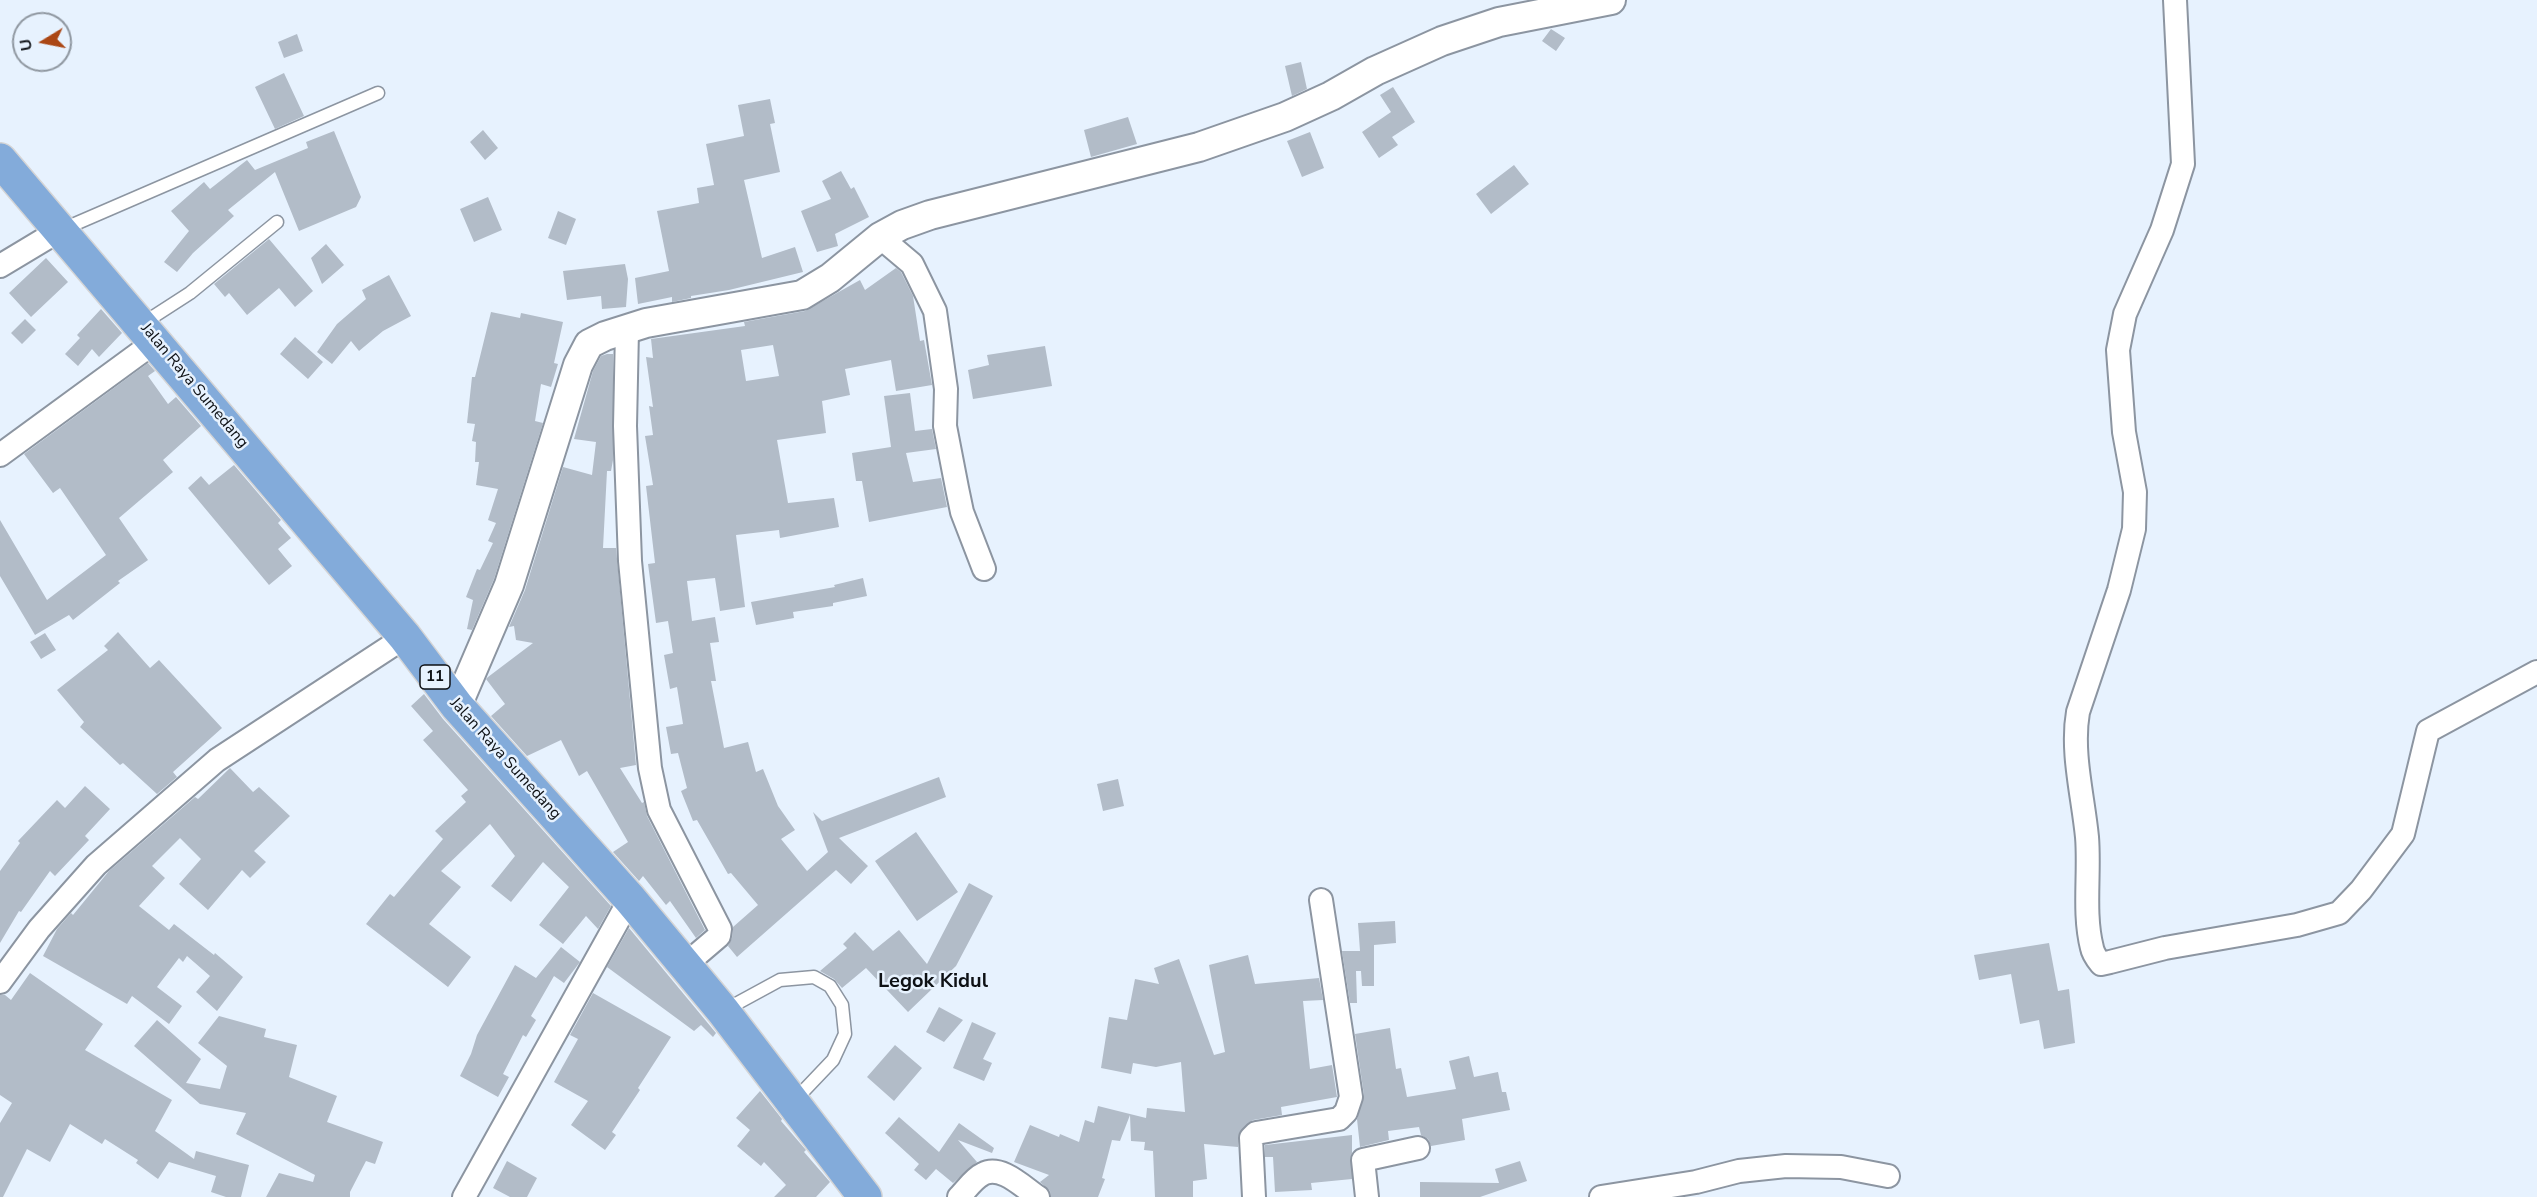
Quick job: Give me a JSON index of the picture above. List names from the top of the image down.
{
  "streets": {
    "highway": ["Jalan Raya Sumedang", "11"]
  },
  "districts": ["Legok Kidul"],
  "north": "left"
}
